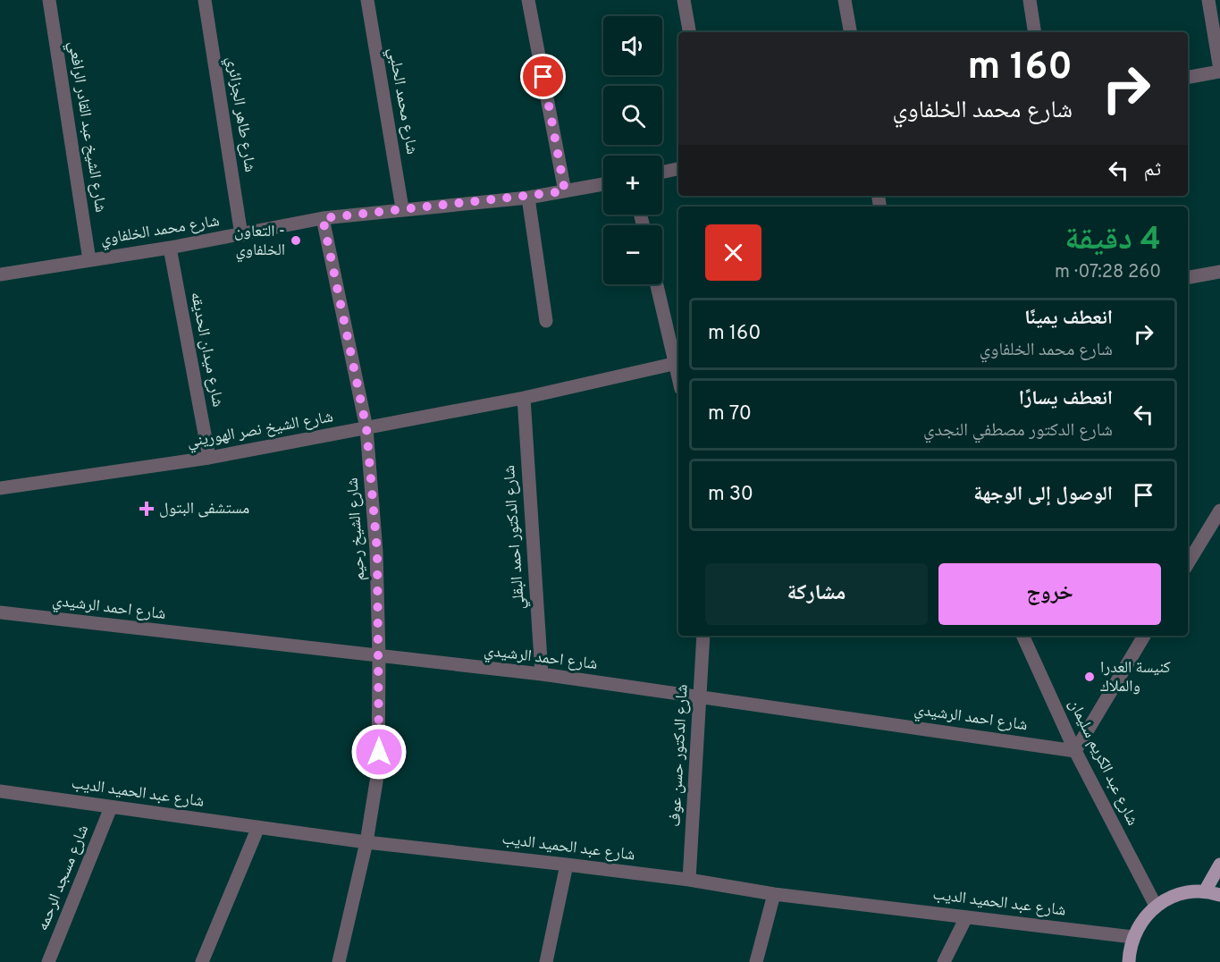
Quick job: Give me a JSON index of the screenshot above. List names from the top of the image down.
{
  "streets": {
    "street": [
      "شارع محمد الحلبي",
      "شارع طاهر الجزائري",
      "شارع الشيخ عبد القادر الرافعي",
      "شارع محمد الخلفاوي",
      "شارع ميدان الحديقه",
      "شارع الشيخ نصر الهوريني",
      "شارع الشيخ رحيم",
      "شارع الدكتور احمد البقلي",
      "شارع احمد الرشيدي",
      "شارع الدكتور حسن عوف",
      "شارع عبد الكريم سليمان",
      "شارع عبد الحميد الديب",
      "شارع مسجد الرحمه"
    ]
  },
  "crossings": [
    ["شارع محمد الحلبي", "شارع محمد الخلفاوي"],
    ["شارع طاهر الجزائري", "شارع محمد الخلفاوي"],
    ["شارع الشيخ عبد القادر الرافعي", "شارع محمد الخلفاوي"],
    ["شارع محمد الخلفاوي", "شارع ميدان الحديقه"],
    ["شارع محمد الخلفاوي", "شارع الشيخ رحيم"],
    ["شارع ميدان الحديقه", "شارع الشيخ نصر الهوريني"],
    ["شارع الشيخ نصر الهوريني", "شارع الشيخ رحيم"],
    ["شارع الشيخ نصر الهوريني", "شارع الدكتور احمد البقلي"],
    ["شارع الشيخ رحيم", "شارع احمد الرشيدي"],
    ["شارع الشيخ رحيم", "شارع عبد الحميد الديب"],
    ["شارع الدكتور احمد البقلي", "شارع احمد الرشيدي"],
    ["شارع احمد الرشيدي", "شارع الدكتور حسن عوف"],
    ["شارع احمد الرشيدي", "شارع عبد الكريم سليمان"],
    ["شارع الدكتور حسن عوف", "شارع عبد الحميد الديب"],
    ["شارع عبد الحميد الديب", "شارع مسجد الرحمه"]
  ],
  "places": {
    "other": ["التعاون - الخلفاوي", "كنيسة العدرا والملاك"],
    "health": ["مستشفى البتول"]
  },
  "page": {
    "map_buttons": ["+", "−"],
    "turn": ["160 m", "شارع محمد الخلفاوي"],
    "then": "ثم",
    "heading": ["4 دقيقة", "260 m · 07:28"],
    "list": [
      {
        "name": "انعطف يمينًا",
        "note": "شارع محمد الخلفاوي",
        "value": "160 m"
      },
      {
        "name": "انعطف يسارًا",
        "note": "شارع الدكتور مصطفي النجدي",
        "value": "70 m"
      },
      {
        "name": "الوصول إلى الوجهة",
        "value": "30 m"
      }
    ],
    "buttons": ["خروج", "مشاركة"]
  }
}
